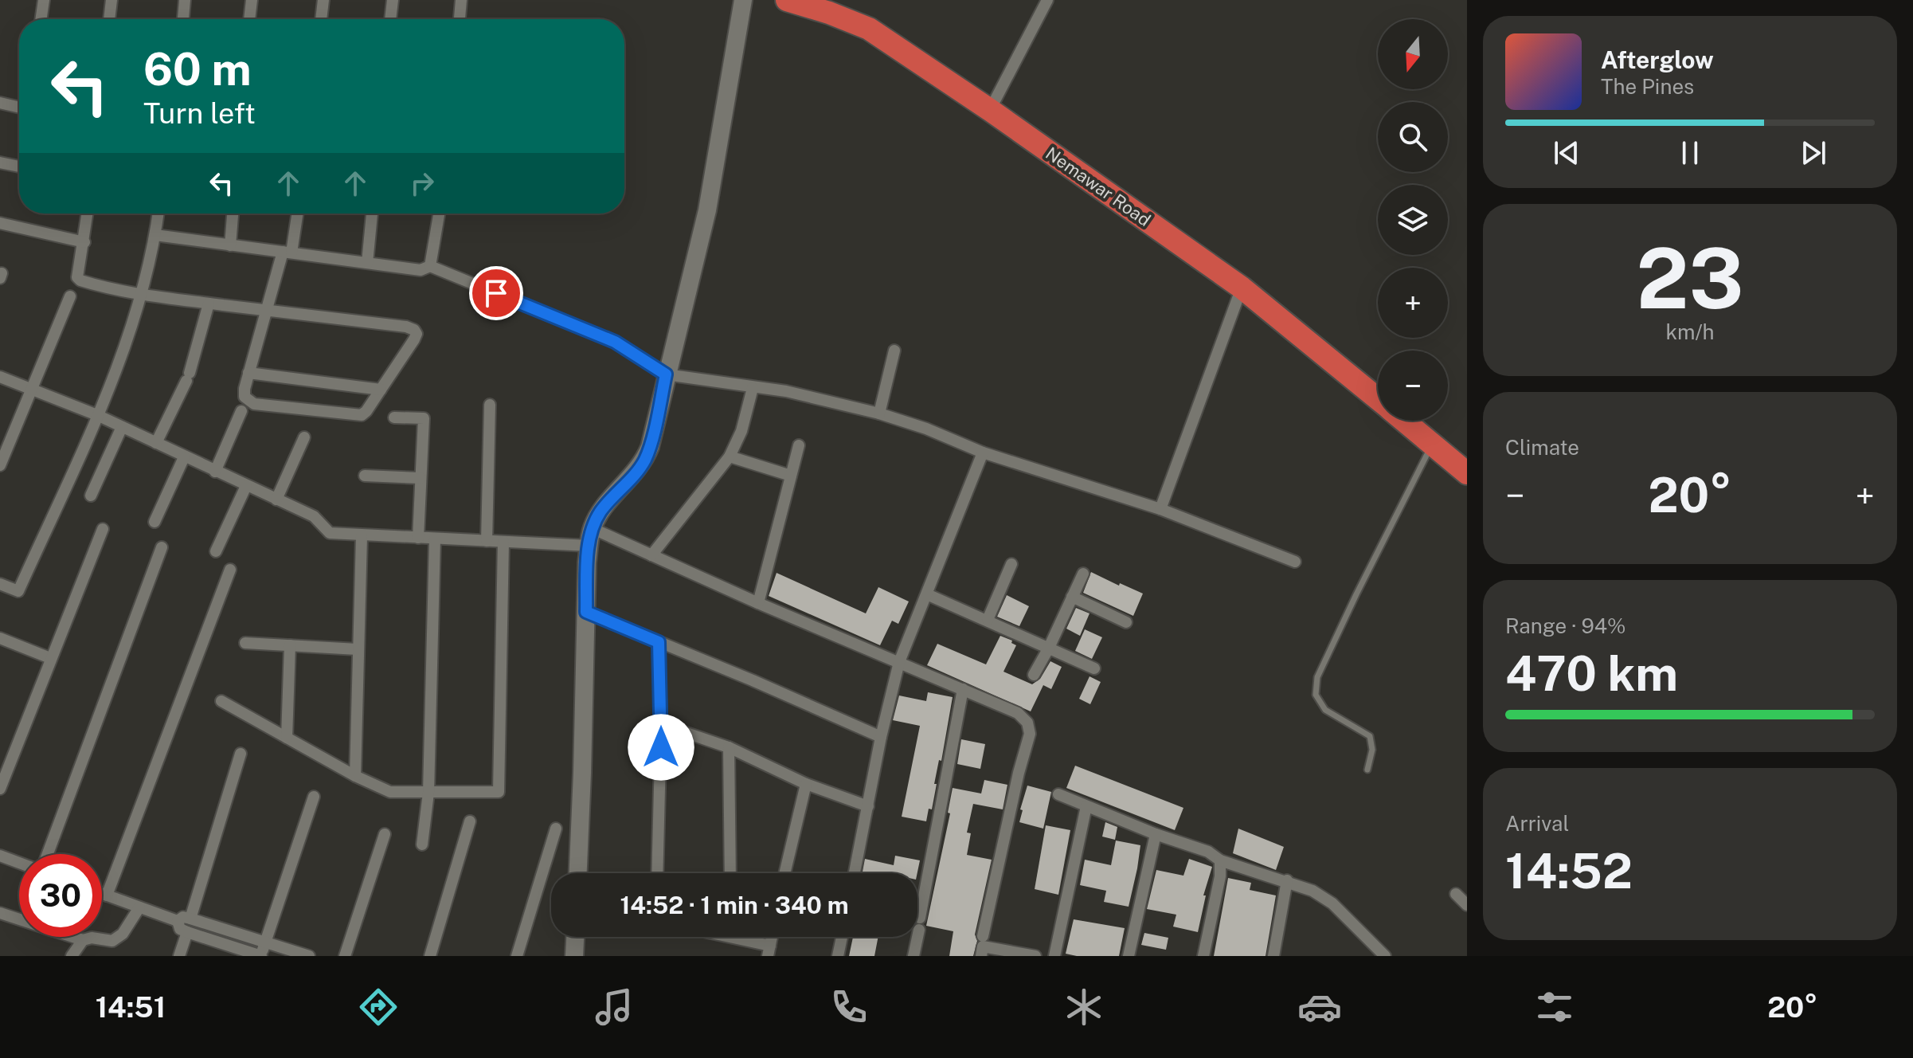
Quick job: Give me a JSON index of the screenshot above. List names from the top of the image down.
{
  "streets": {
    "highway": ["Nemawar Road"]
  },
  "north": "bottom",
  "page": {
    "map_buttons": ["+", "−"],
    "turn": ["60 m", "Turn left"],
    "song": ["Afterglow", "The Pines"],
    "tile": [
      ["23", "km/h"],
      "Climate",
      ["Range · 94%", "470 km"],
      ["Arrival", "14:52"]
    ],
    "heat": ["−", "20°", "+"],
    "limit": "30",
    "trip": "14:52 · 1 min · 340 m",
    "tabs": ["14:51", "20°"]
  }
}
